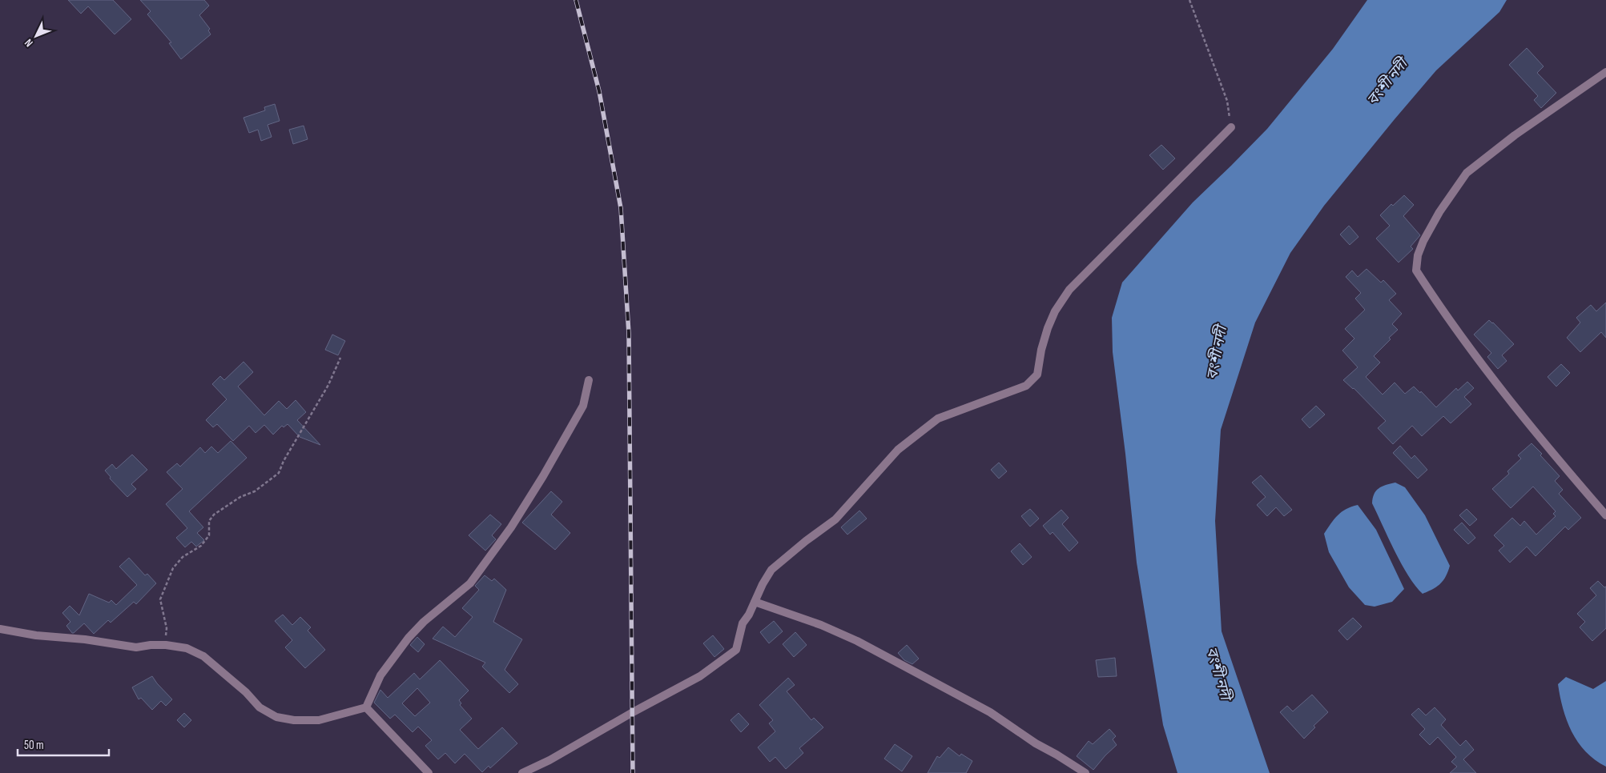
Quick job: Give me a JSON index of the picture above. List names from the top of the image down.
{
  "water": ["বংশী নদী"],
  "scale_bar": "50 m",
  "north": "bottom left"
}
